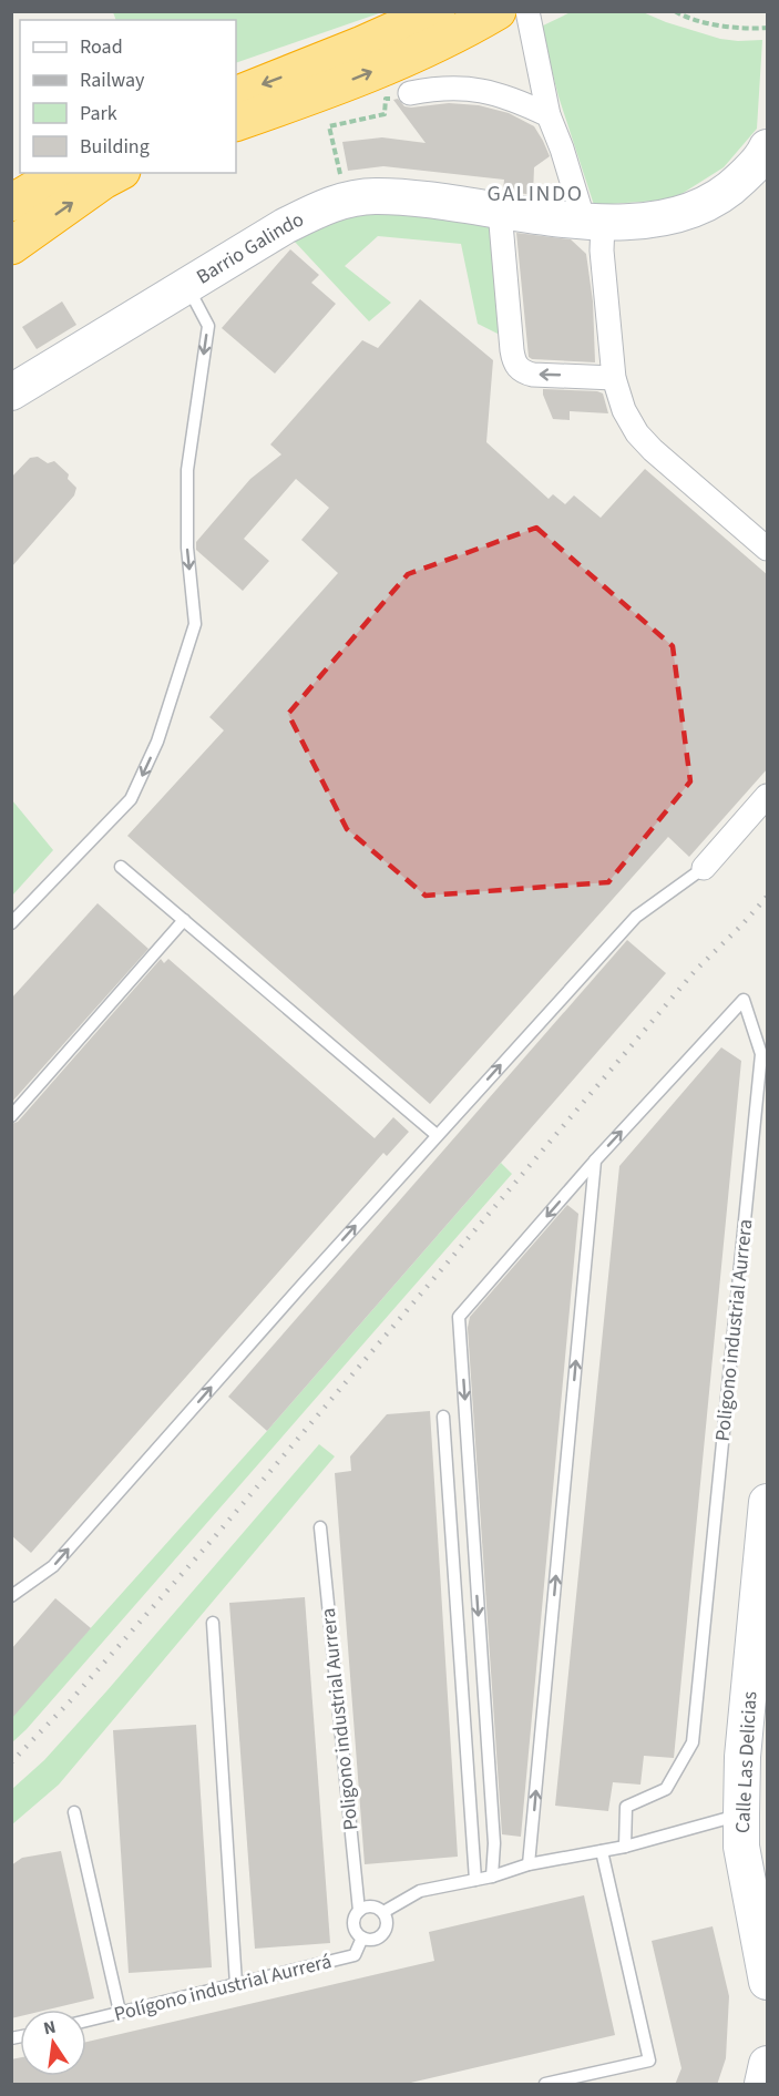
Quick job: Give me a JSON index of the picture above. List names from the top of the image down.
{
  "streets": {
    "street": ["Barrio Galindo", "Calle Las Delicias"],
    "lane": ["Poligono industrial Aurrera", "Polígono industrial Aurrerá"]
  },
  "crossings": [
    ["Poligono industrial Aurrera", "Polígono industrial Aurrerá"]
  ],
  "districts": ["GALINDO"],
  "legend": [
    "Road",
    "Railway",
    "Park",
    "Building"
  ],
  "north": "top"
}
